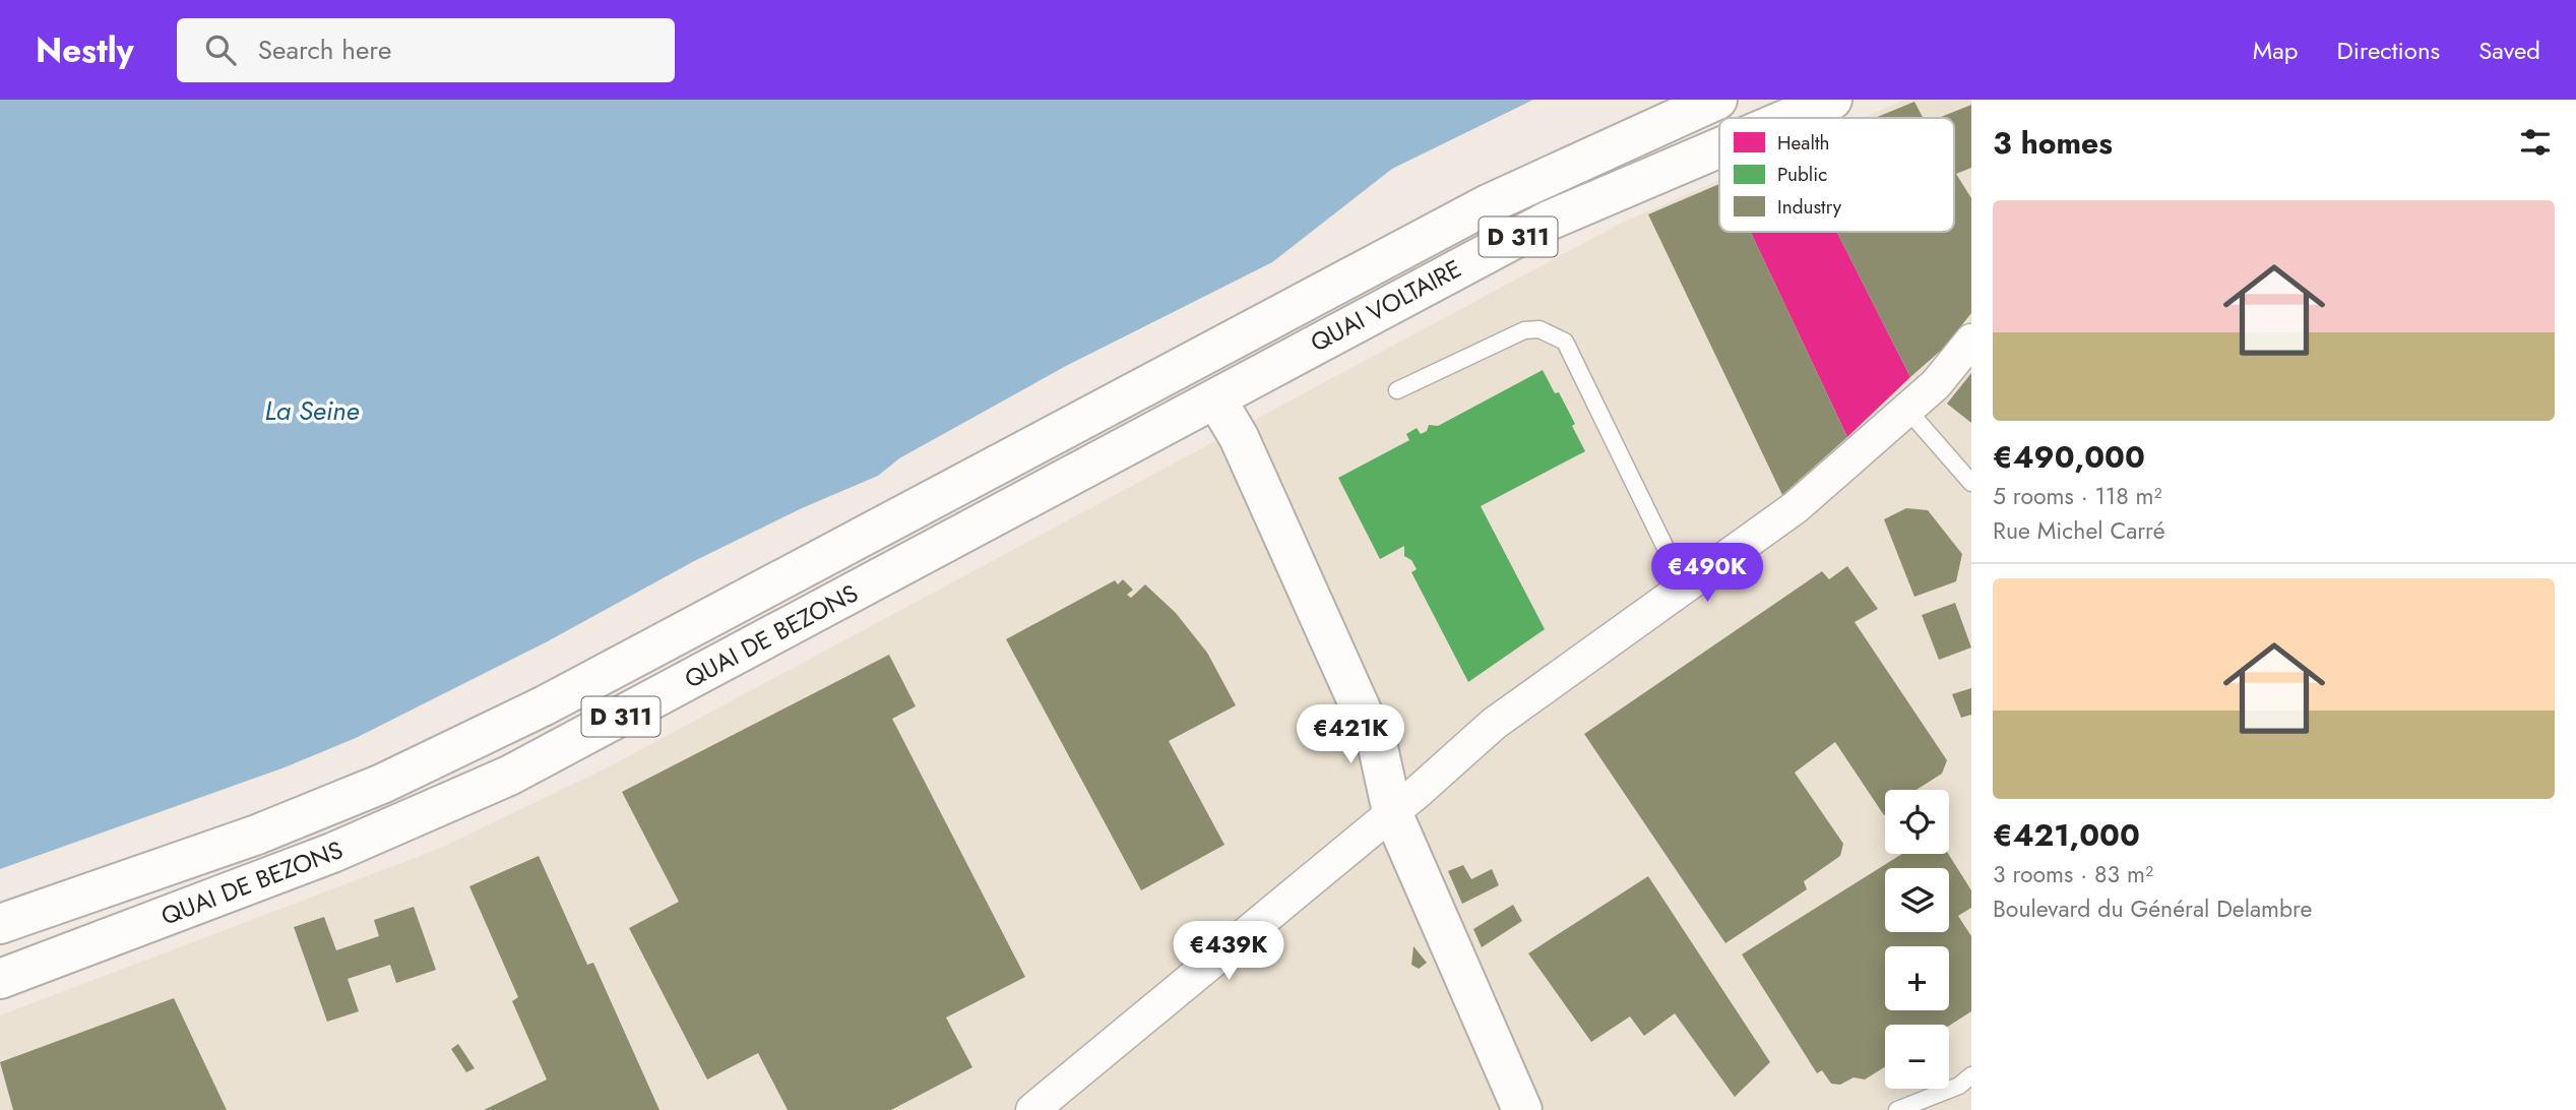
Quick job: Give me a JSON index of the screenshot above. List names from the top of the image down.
{
  "streets": {
    "main road": ["D 311", "QUAI VOLTAIRE", "QUAI DE BEZONS"]
  },
  "crossings": [
    ["QUAI VOLTAIRE", "QUAI DE BEZONS"]
  ],
  "water": ["La Seine"],
  "legend": ["Health", "Public", "Industry"],
  "page": {
    "header": "Nestly",
    "search": "Search here",
    "nav": ["Map", "Directions", "Saved"],
    "heading": "3 homes",
    "list": [
      {
        "name": "€490,000",
        "note": "5 rooms · 118 m² · Rue Michel Carré"
      },
      {
        "name": "€421,000",
        "note": "3 rooms · 83 m² · Boulevard du Général Delambre"
      }
    ],
    "price": ["€490K", "€421K", "€439K"],
    "map_buttons": ["+", "−"]
  }
}
